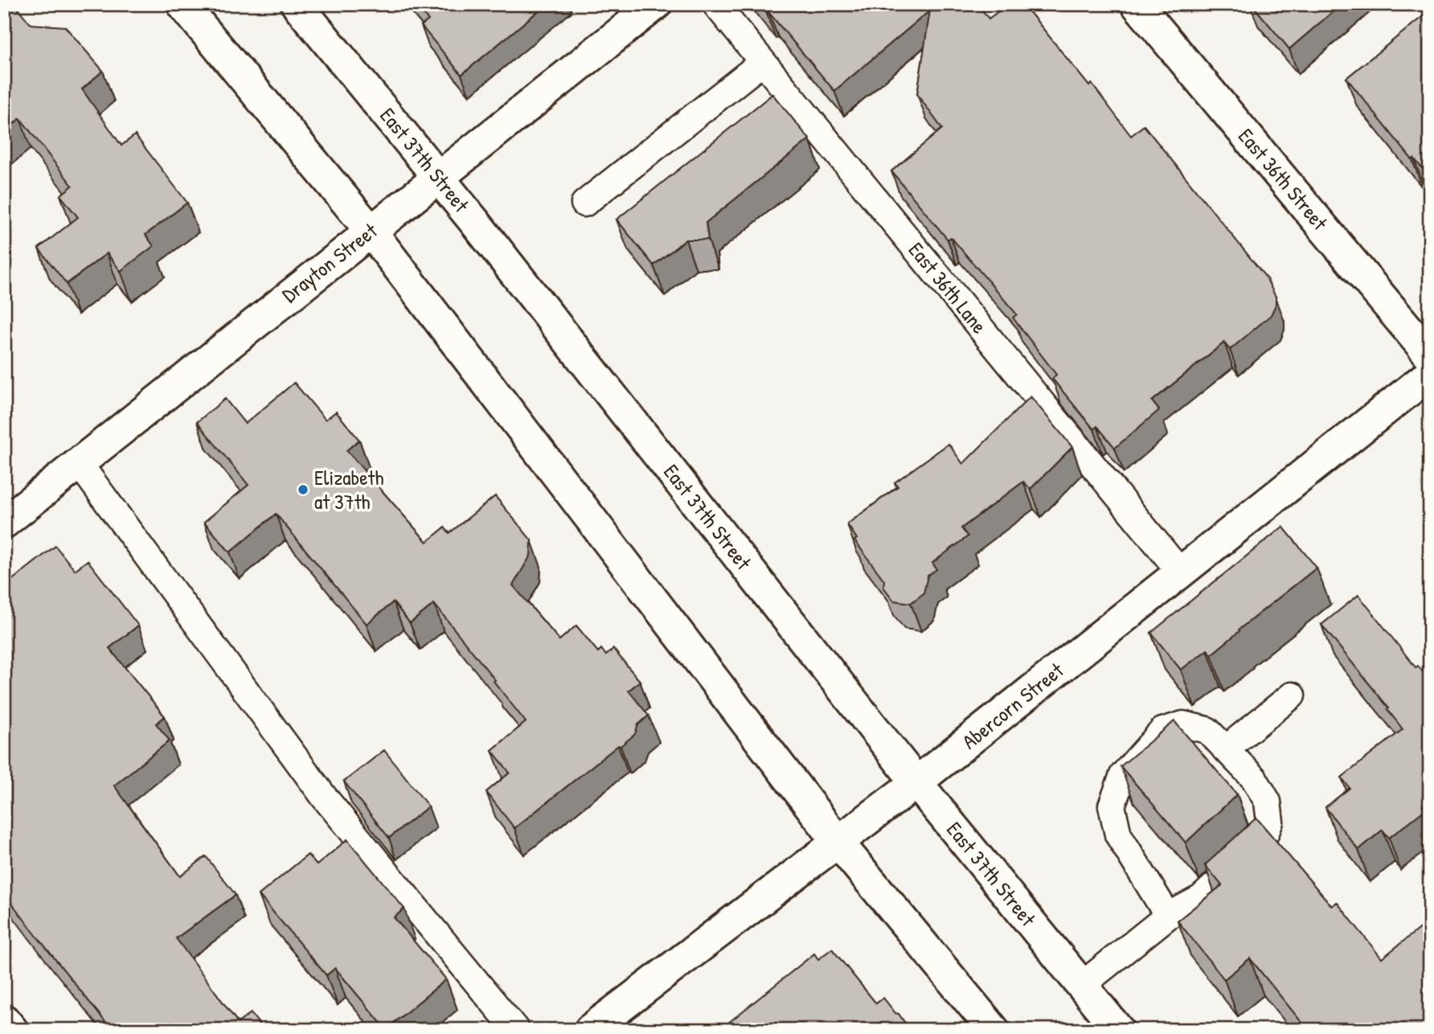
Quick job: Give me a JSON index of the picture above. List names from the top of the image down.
{
  "streets": {
    "main road": [
      "East 37th Street",
      "East 36th Street",
      "Drayton Street",
      "Abercorn Street"
    ],
    "lane": ["East 36th Lane"]
  },
  "crossings": [
    ["East 37th Street", "Drayton Street"],
    ["East 37th Street", "Abercorn Street"],
    ["East 36th Lane", "Abercorn Street"]
  ],
  "places": ["Elizabeth at 37th"]
}
